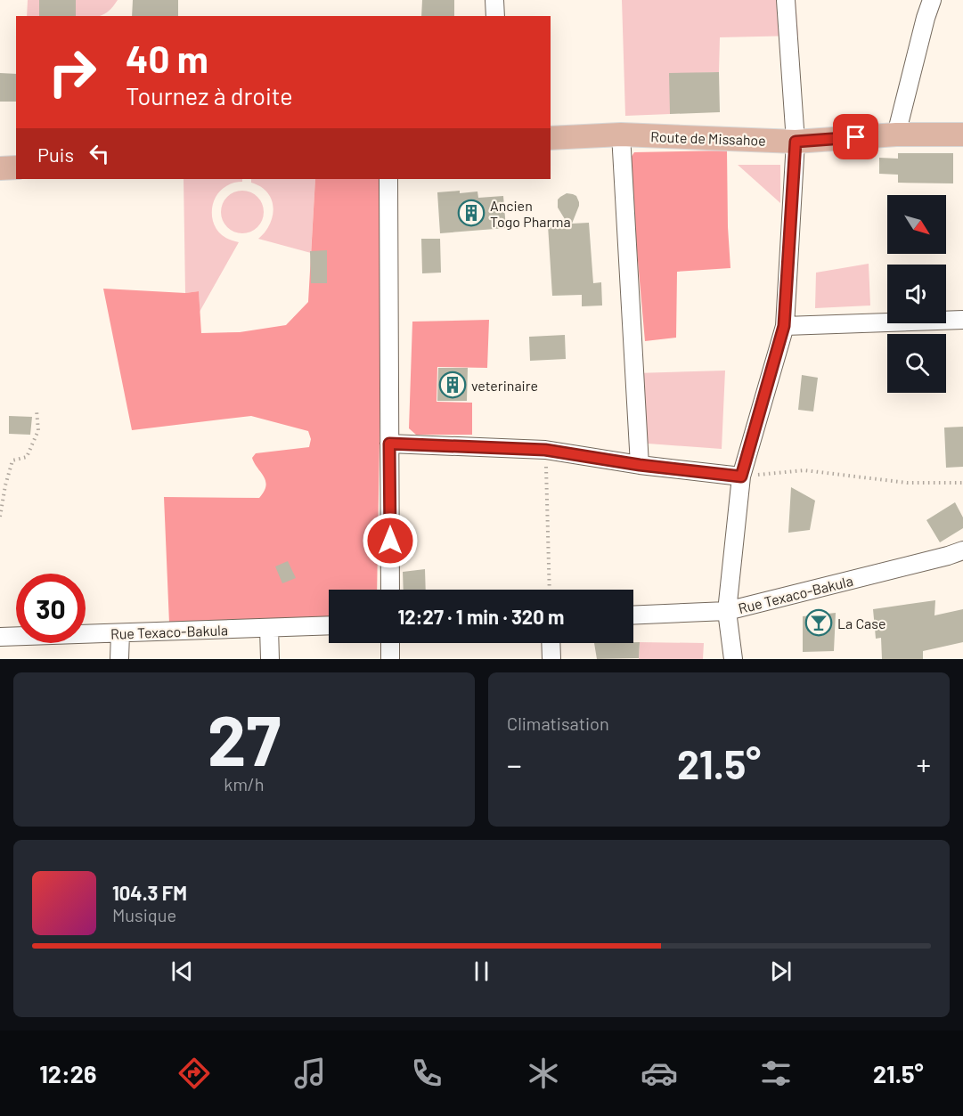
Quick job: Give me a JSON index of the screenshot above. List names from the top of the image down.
{
  "streets": {
    "main road": ["Route de Missahoe"],
    "street": ["Rue Texaco-Bakula"]
  },
  "places": {
    "building": ["Ancien Togo Pharma", "veterinaire"],
    "bar": ["La Case"]
  },
  "north": "bottom right",
  "page": {
    "turn": ["40 m", "Tournez à droite"],
    "then": "Puis",
    "limit": "30",
    "trip": "12:27 · 1 min · 320 m",
    "tile": [
      ["27", "km/h"],
      "Climatisation"
    ],
    "heat": ["−", "21.5°", "+"],
    "song": ["104.3 FM", "Musique"],
    "tabs": ["12:26", "21.5°"]
  }
}
